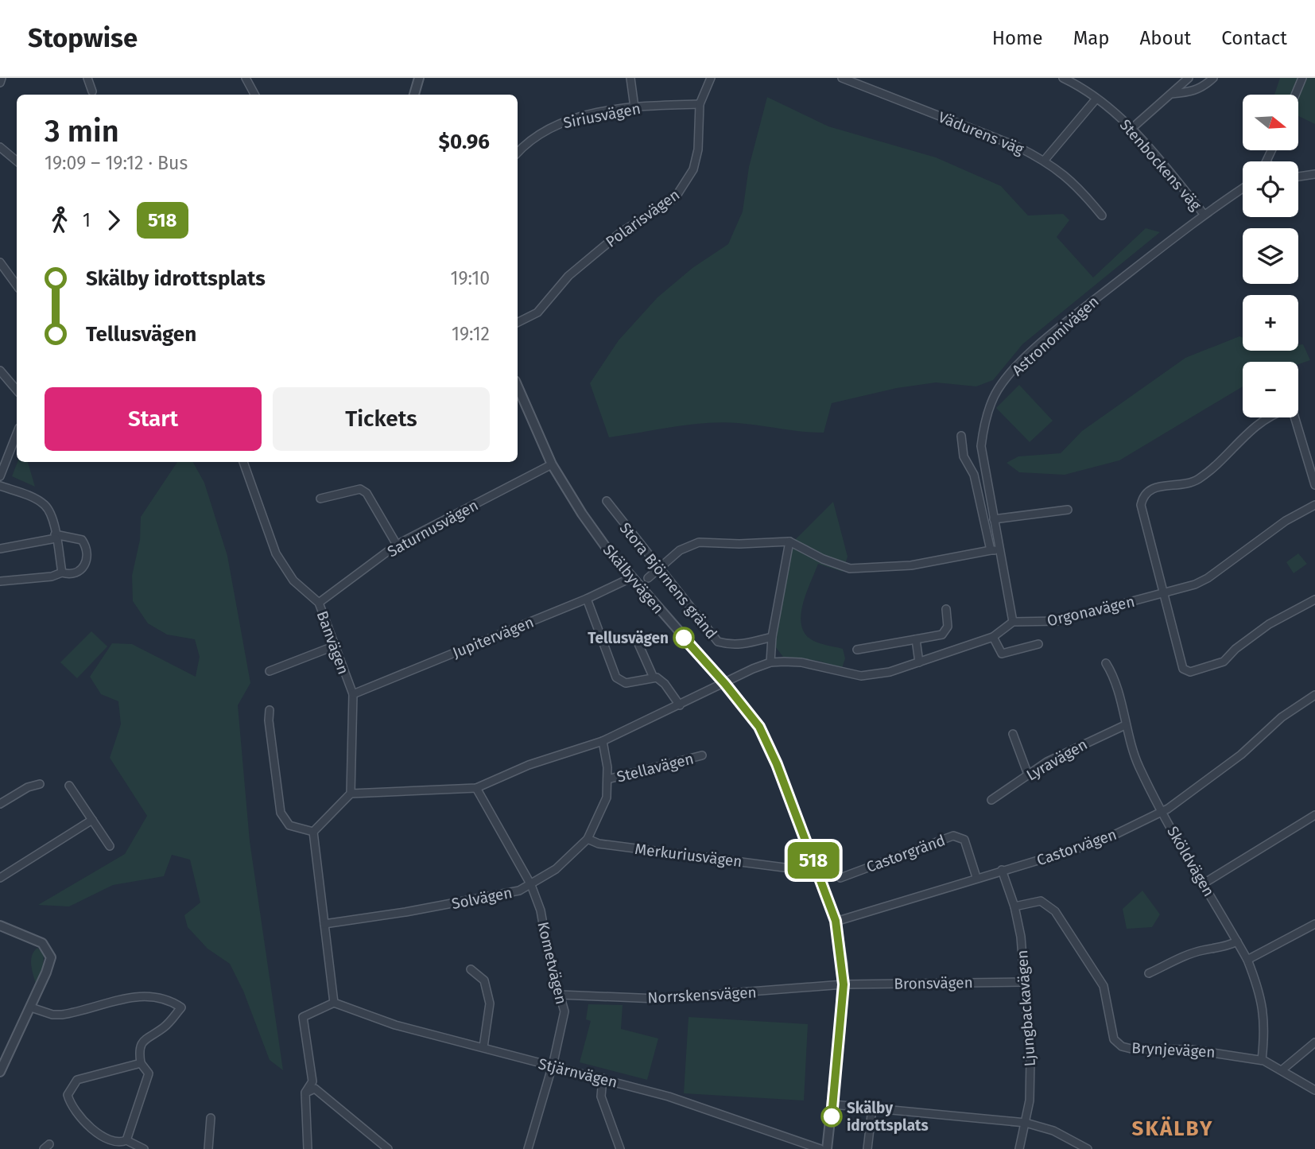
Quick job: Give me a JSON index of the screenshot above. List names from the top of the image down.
{
  "streets": {
    "street": [
      "Siriusvägen",
      "Vädurens väg",
      "Stenbockens väg",
      "Polarisvägen",
      "Astronomivägen",
      "Saturnusvägen",
      "Skälbyvägen",
      "Stora Björnens gränd",
      "Orgonavägen",
      "Jupitervägen",
      "Banvägen",
      "Lyravägen",
      "Stellavägen",
      "Castorvägen",
      "Castorgränd",
      "Merkuriusvägen",
      "Sköldvägen",
      "Solvägen",
      "Kometvägen",
      "Bronsvägen",
      "Norrskensvägen",
      "Ljungbackavägen",
      "Brynjevägen",
      "Stjärnvägen"
    ]
  },
  "crossings": [
    ["Siriusvägen", "Polarisvägen"],
    ["Stenbockens väg", "Astronomivägen"],
    ["Astronomivägen", "Orgonavägen"],
    ["Saturnusvägen", "Skälbyvägen"],
    ["Saturnusvägen", "Banvägen"],
    ["Skälbyvägen", "Jupitervägen"],
    ["Skälbyvägen", "Castorvägen"],
    ["Skälbyvägen", "Bronsvägen"],
    ["Skälbyvägen", "Norrskensvägen"],
    ["Jupitervägen", "Banvägen"],
    ["Lyravägen", "Sköldvägen"],
    ["Stellavägen", "Solvägen"],
    ["Castorvägen", "Castorgränd"],
    ["Castorvägen", "Sköldvägen"],
    ["Castorvägen", "Ljungbackavägen"],
    ["Merkuriusvägen", "Solvägen"],
    ["Sköldvägen", "Brynjevägen"],
    ["Solvägen", "Kometvägen"],
    ["Kometvägen", "Norrskensvägen"],
    ["Kometvägen", "Stjärnvägen"],
    ["Bronsvägen", "Norrskensvägen"],
    ["Bronsvägen", "Ljungbackavägen"],
    ["Ljungbackavägen", "Brynjevägen"]
  ],
  "districts": ["SKÄLBY"],
  "places": ["Tellusvägen", "Skälby idrottsplats"],
  "lines": ["bus line 518"],
  "north": "right",
  "page": {
    "header": "Stopwise",
    "nav": [
      "Home",
      "Map",
      "About",
      "Contact"
    ],
    "on_map": "518",
    "map_buttons": ["+", "−"],
    "heading": ["3 min", "19:09 – 19:12 · Bus", "$0.96"],
    "legs": ["1", "518"],
    "list": [
      {
        "name": "Skälby idrottsplats",
        "value": "19:10"
      },
      {
        "name": "Tellusvägen",
        "value": "19:12"
      }
    ],
    "buttons": ["Start", "Tickets"]
  }
}
